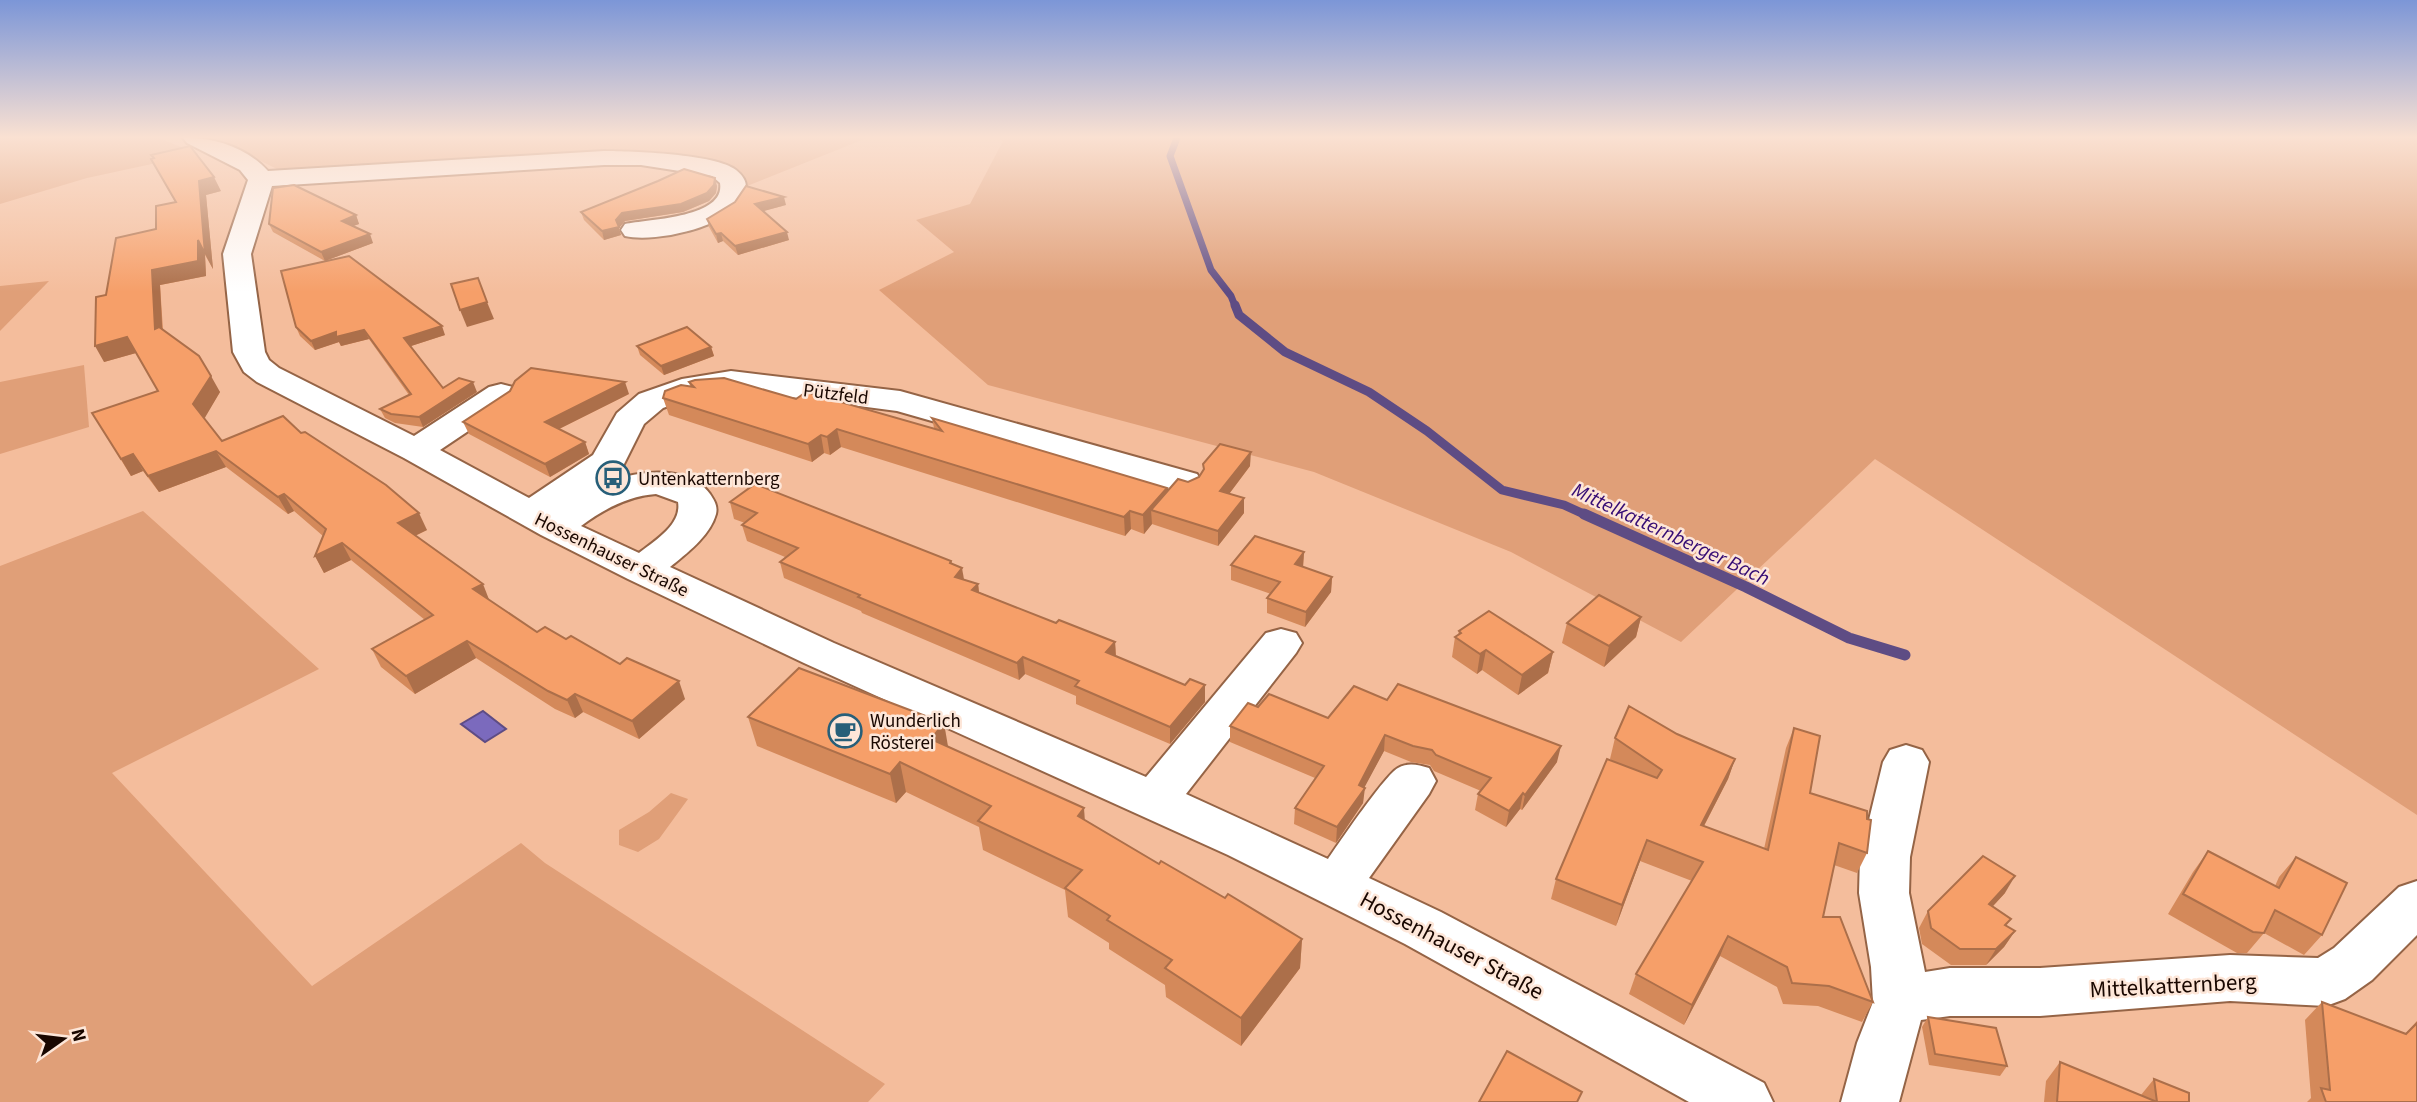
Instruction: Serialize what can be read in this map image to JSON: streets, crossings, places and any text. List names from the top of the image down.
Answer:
{
  "streets": {
    "street": ["Pützfeld", "Hossenhauser Straße", "Mittelkatternberg"]
  },
  "crossings": [
    ["Pützfeld", "Hossenhauser Straße"]
  ],
  "water": ["Mittelkatternberger Bach"],
  "places": {
    "bus stop": ["Untenkatternberg"],
    "cafe": ["Wunderlich Rösterei"]
  },
  "north": "right"
}
